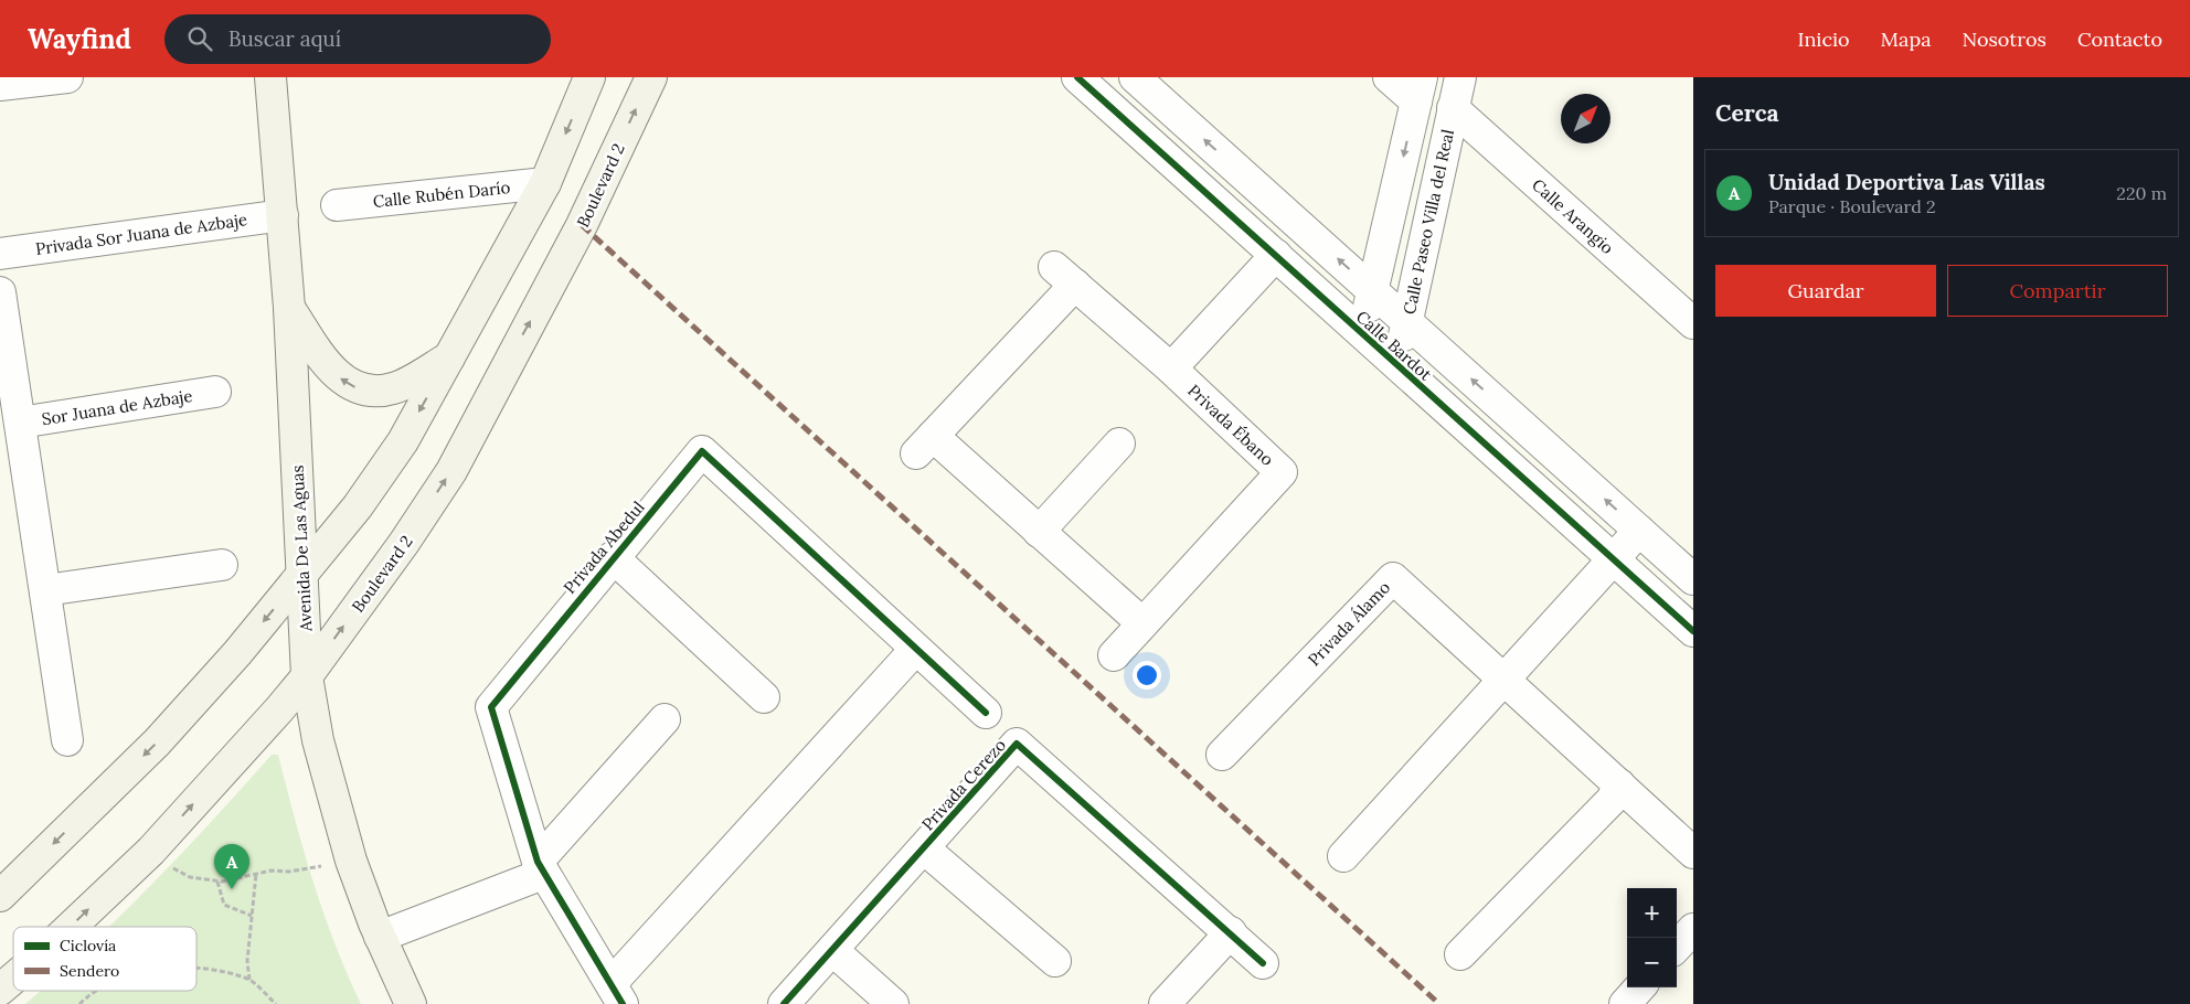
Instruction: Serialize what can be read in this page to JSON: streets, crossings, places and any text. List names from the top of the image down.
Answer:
{
  "streets": {
    "main road": ["Boulevard 2", "Avenida De Las Aguas"],
    "street": [
      "Calle Rubén Darío",
      "Calle Arangio",
      "Calle Paseo Villa del Real",
      "Privada Sor Juana de Azbaje",
      "Calle Bardot",
      "Sor Juana de Azbaje",
      "Privada Ébano",
      "Privada Abedul",
      "Privada Álamo",
      "Privada Cerezo"
    ]
  },
  "crossings": [
    ["Boulevard 2", "Avenida De Las Aguas"],
    ["Calle Arangio", "Calle Paseo Villa del Real"],
    ["Calle Paseo Villa del Real", "Calle Bardot"],
    ["Privada Sor Juana de Azbaje", "Avenida De Las Aguas"]
  ],
  "legend": ["Ciclovía", "Sendero"],
  "north": "top right",
  "page": {
    "header": "Wayfind",
    "search": "Buscar aquí",
    "nav": [
      "Inicio",
      "Mapa",
      "Nosotros",
      "Contacto"
    ],
    "heading": "Cerca",
    "list": [
      {
        "mark": "A",
        "name": "Unidad Deportiva Las Villas",
        "note": "Parque · Boulevard 2",
        "value": "220 m"
      }
    ],
    "buttons": ["Guardar", "Compartir"],
    "pins": "A",
    "map_buttons": ["+", "−"]
  }
}
